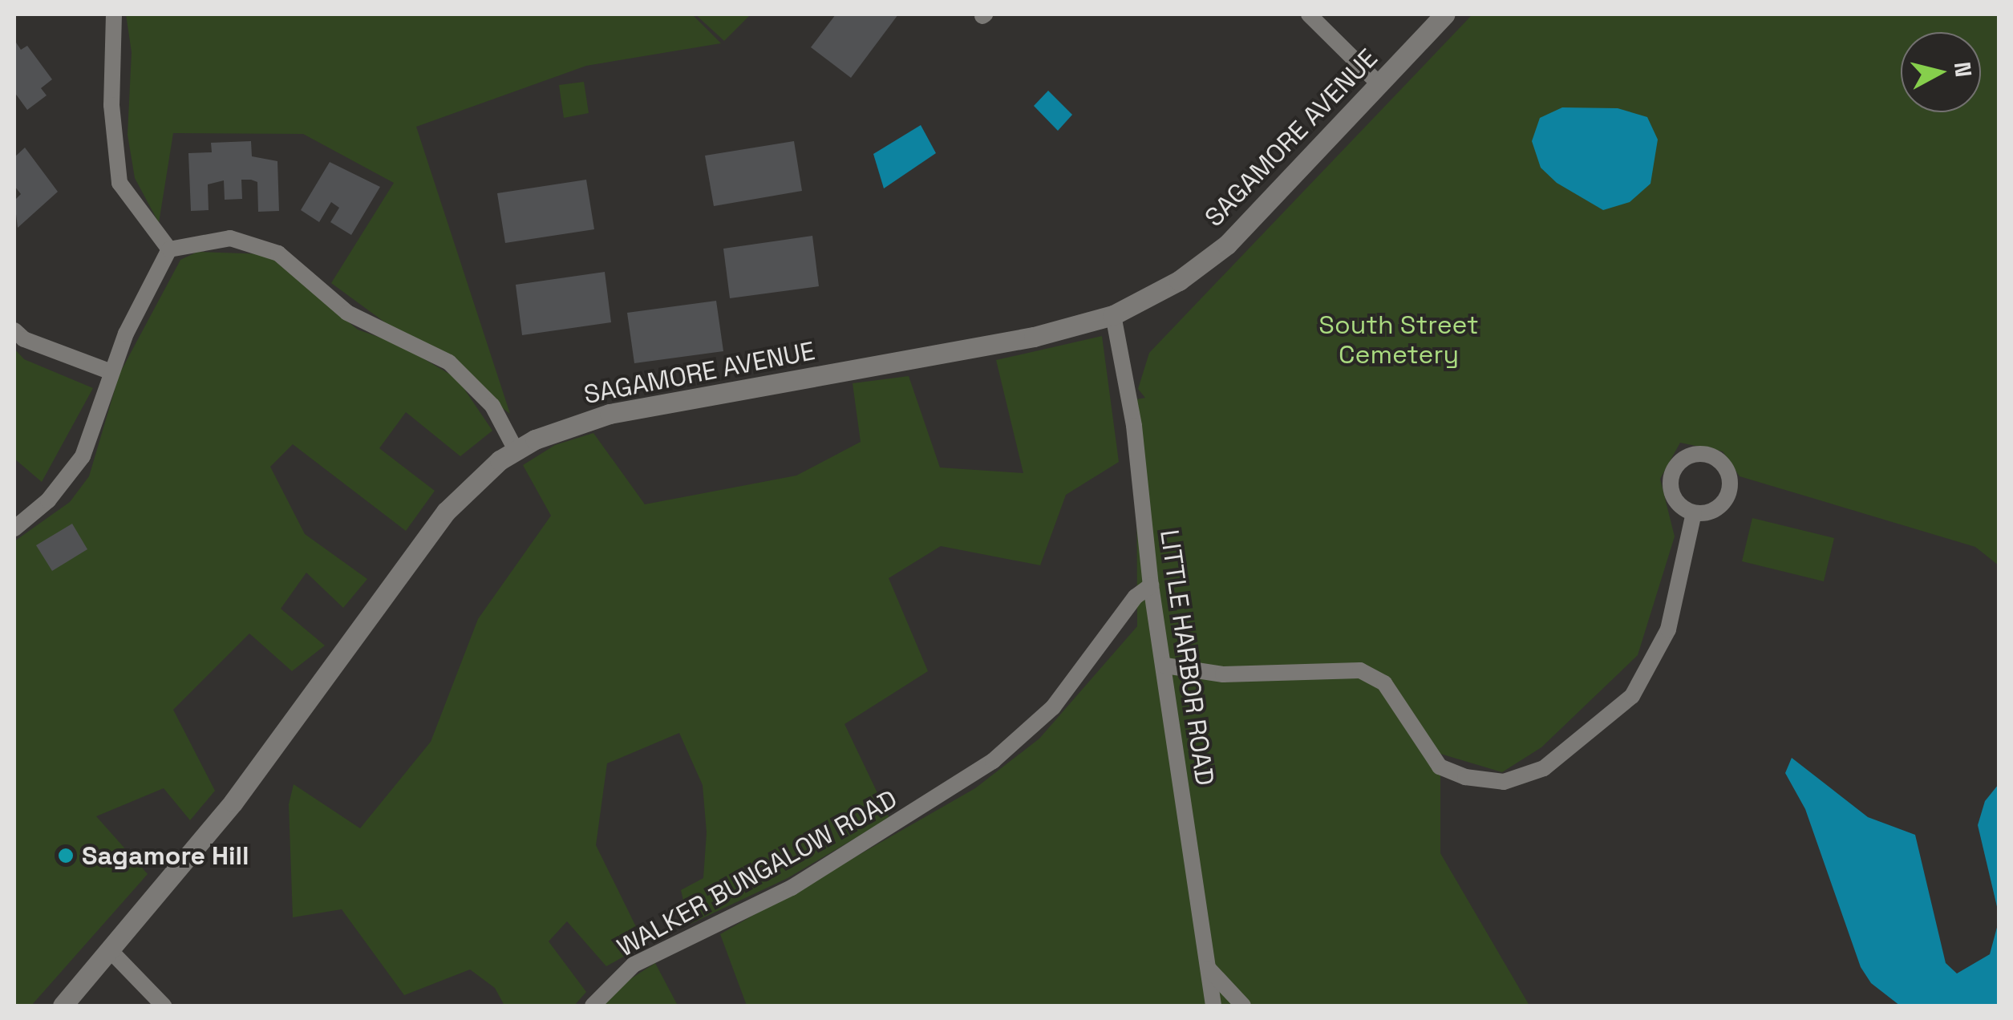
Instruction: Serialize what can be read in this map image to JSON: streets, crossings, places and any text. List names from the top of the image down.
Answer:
{
  "streets": {
    "main road": ["SAGAMORE AVENUE"],
    "street": ["LITTLE HARBOR ROAD", "WALKER BUNGALOW ROAD"]
  },
  "crossings": [
    ["SAGAMORE AVENUE", "LITTLE HARBOR ROAD"],
    ["LITTLE HARBOR ROAD", "WALKER BUNGALOW ROAD"]
  ],
  "parks": ["South Street Cemetery"],
  "places": ["Sagamore Hill"],
  "north": "right"
}
